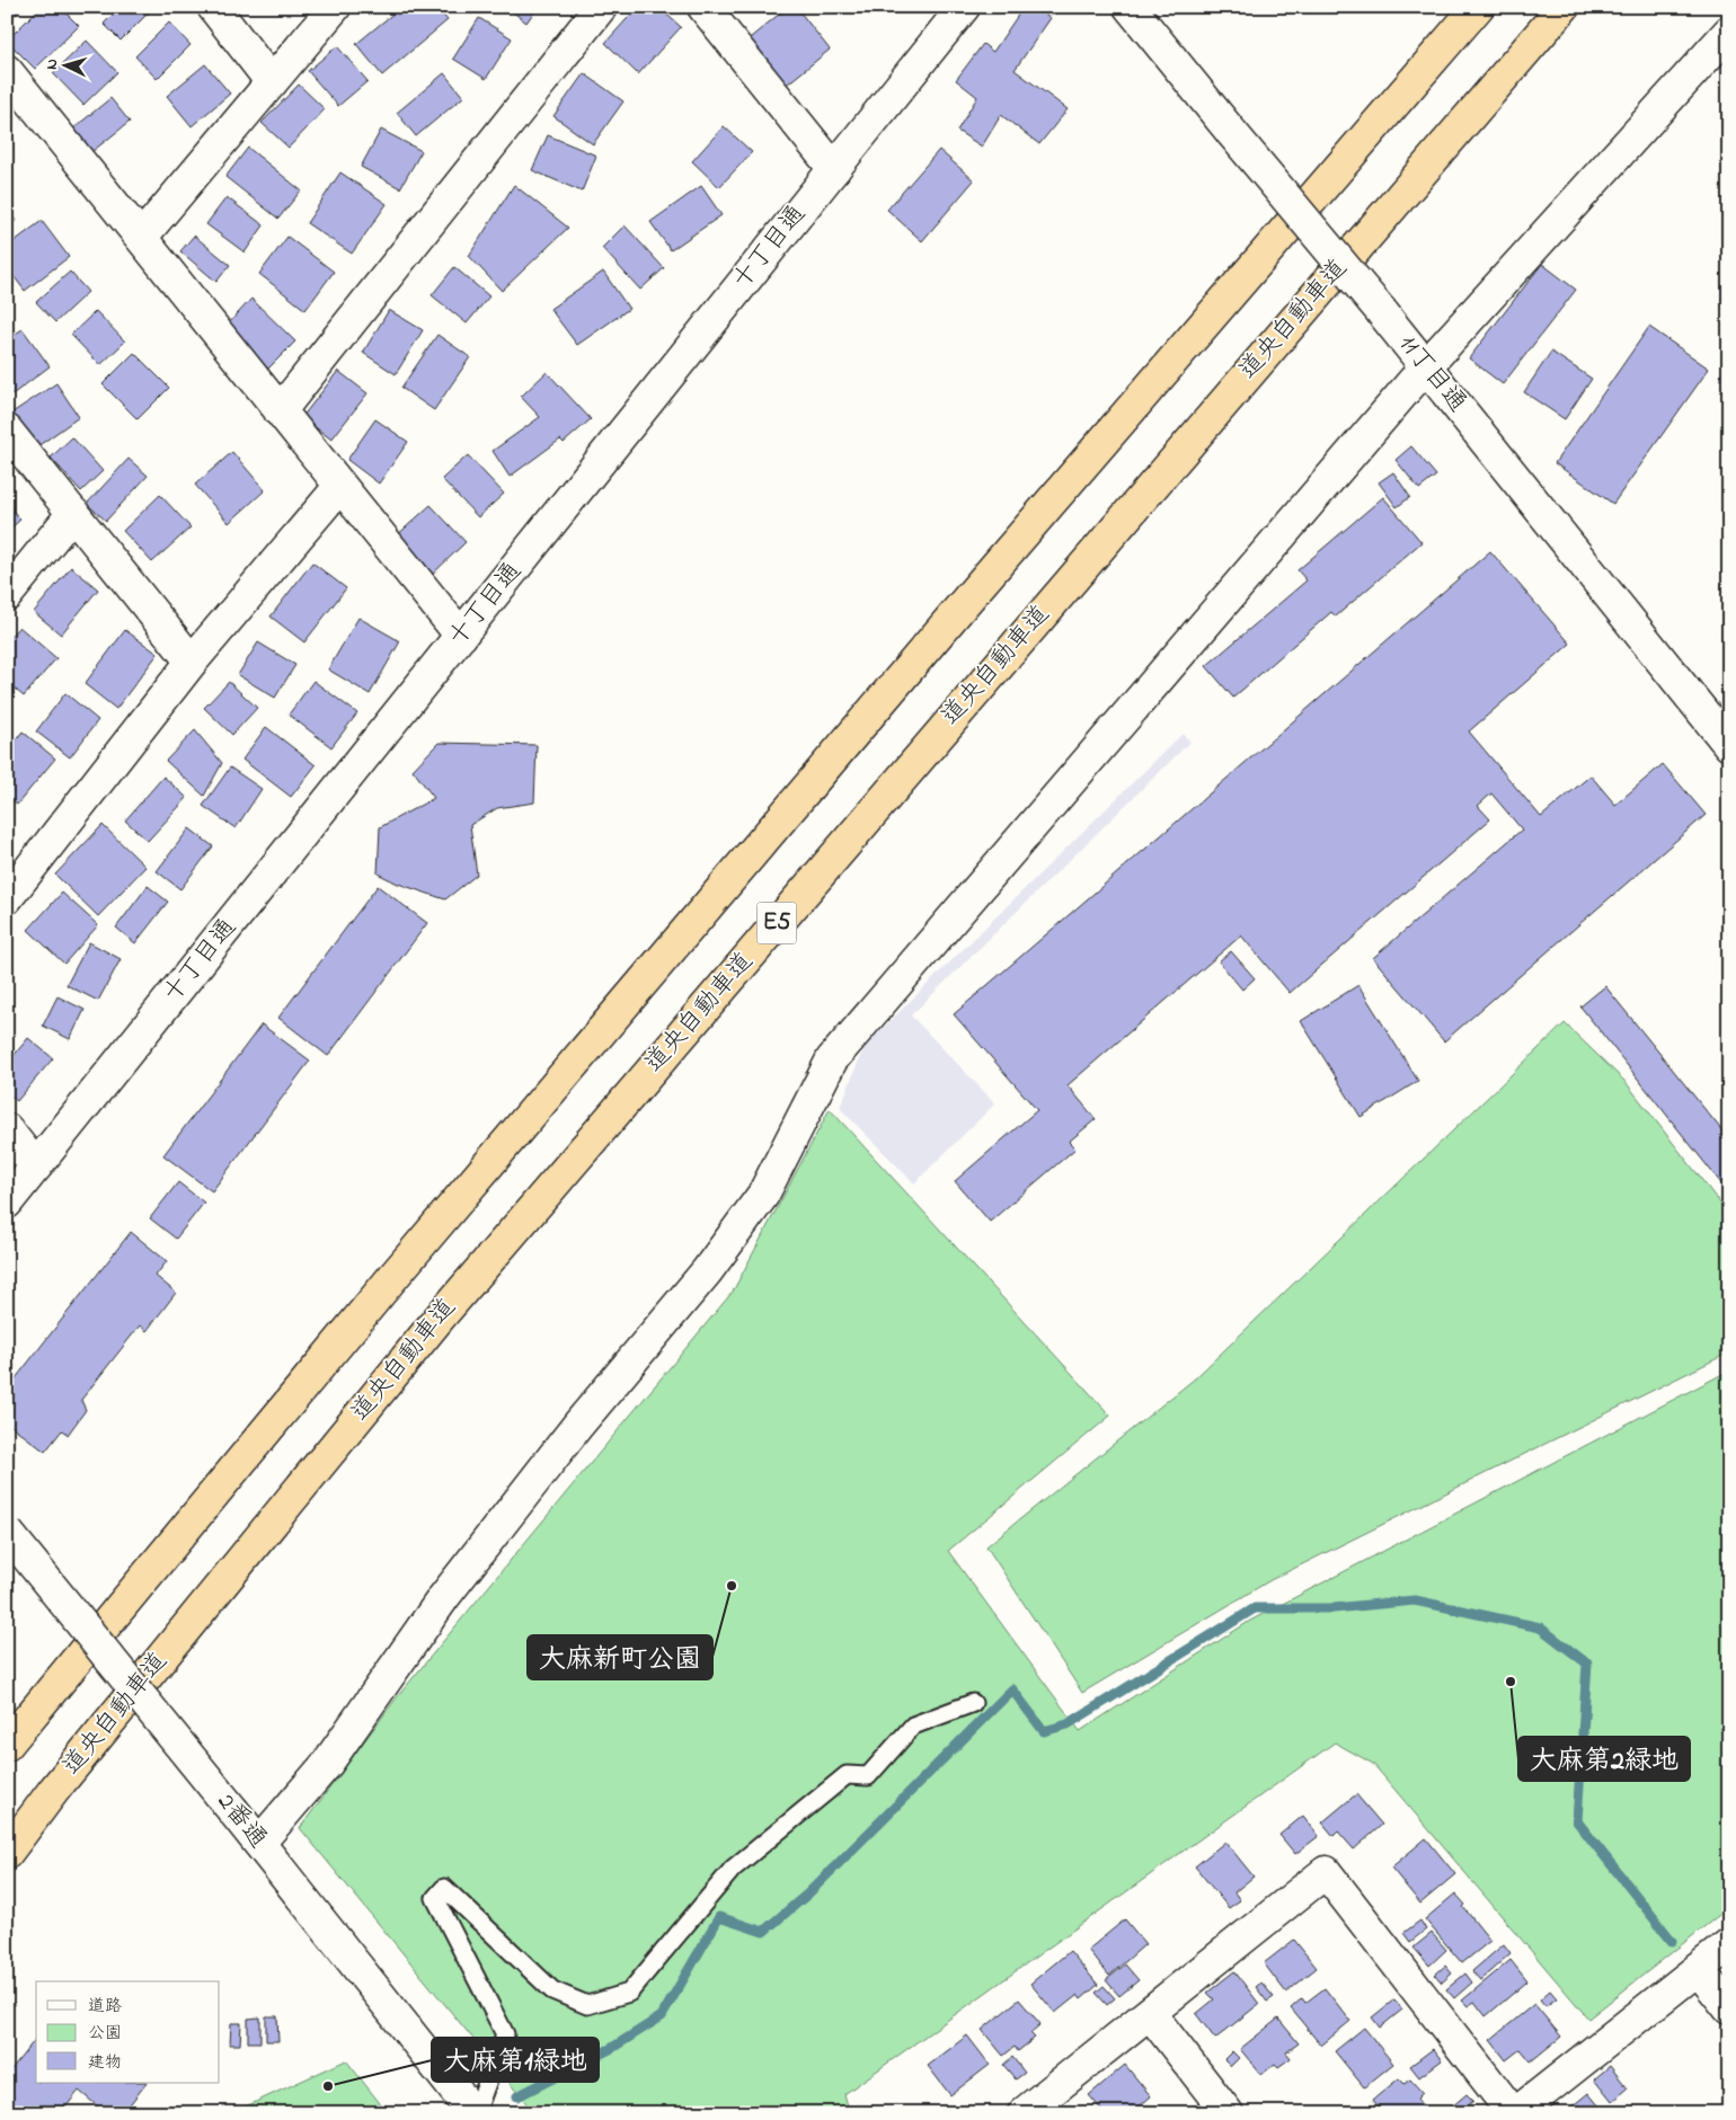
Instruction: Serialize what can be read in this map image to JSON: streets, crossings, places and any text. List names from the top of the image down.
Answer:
{
  "streets": {
    "highway": ["道央自動車道", "E5"],
    "street": ["十丁目通", "11丁目通", "2番通"]
  },
  "places": ["大麻新町公園", "大麻第2緑地", "大麻第1緑地"],
  "legend": ["道路", "公園", "建物"],
  "north": "left"
}
